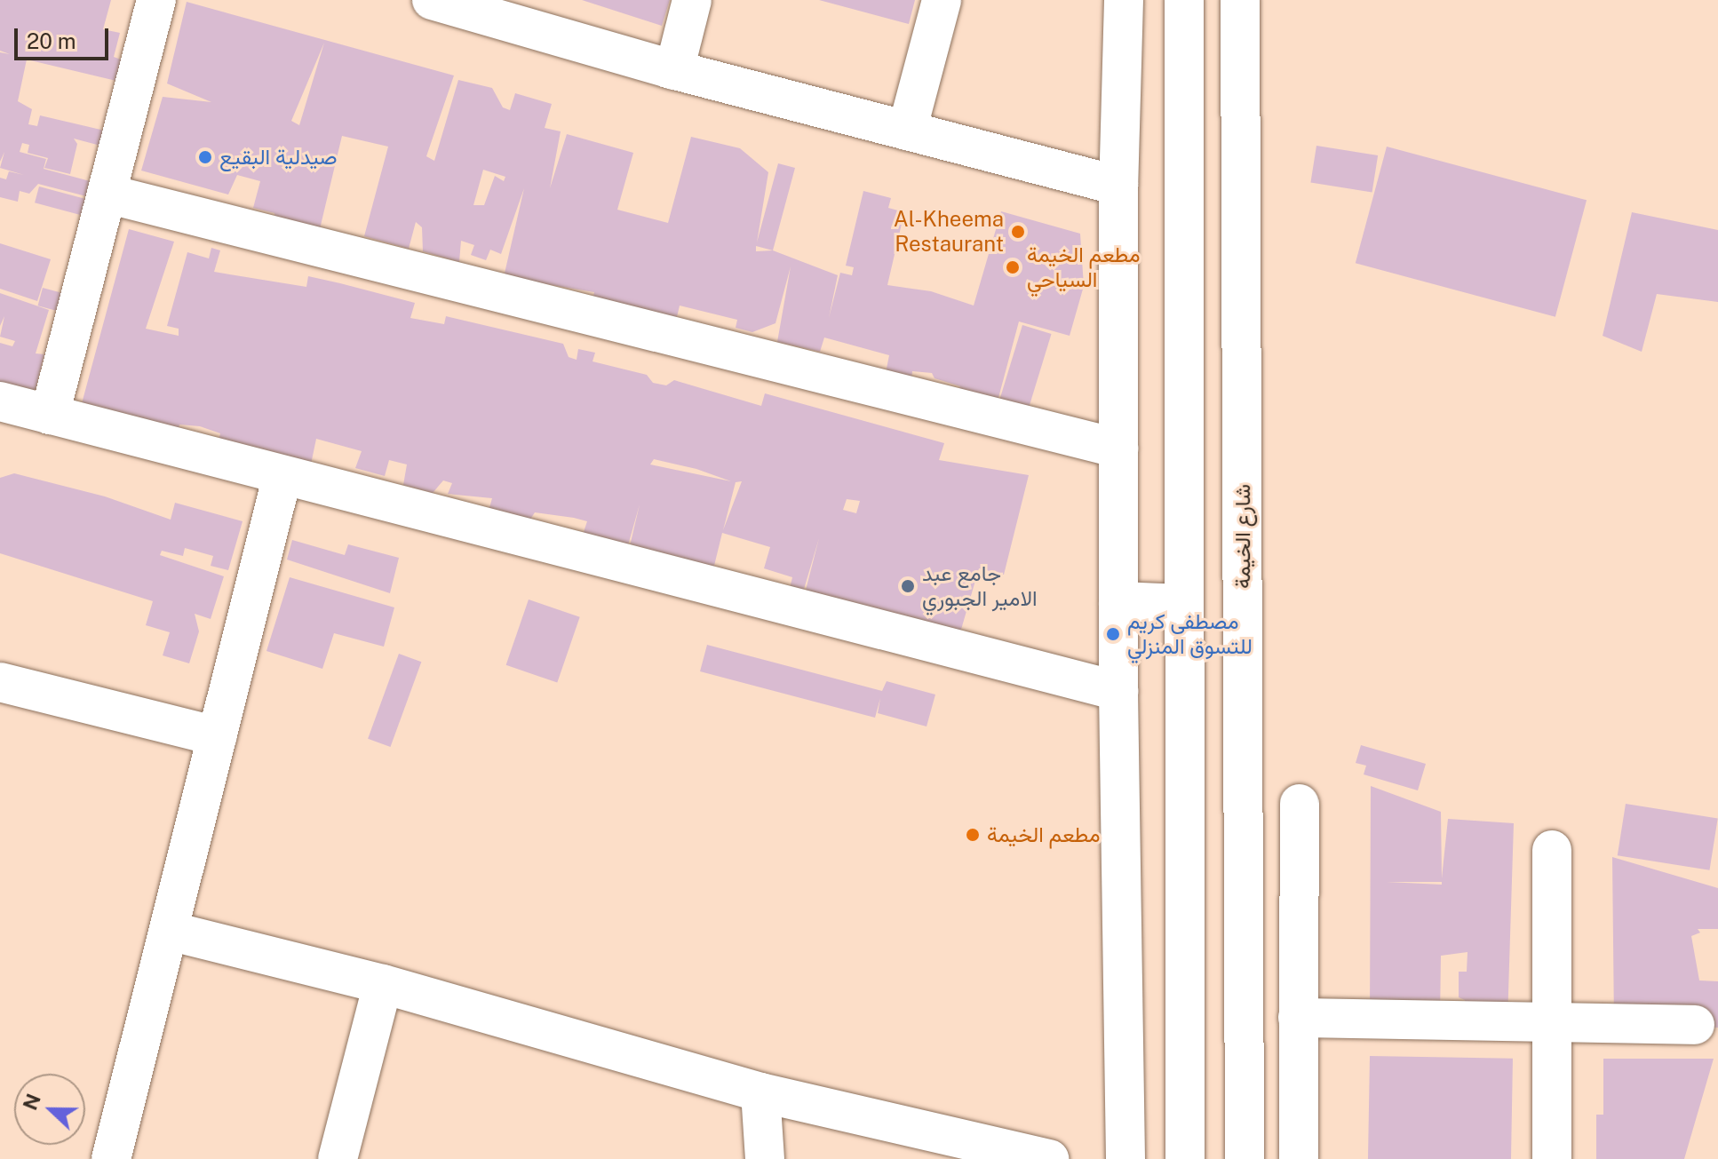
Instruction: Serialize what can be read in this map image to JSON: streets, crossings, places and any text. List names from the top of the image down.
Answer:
{
  "streets": {
    "street": ["شارع الخيمة"]
  },
  "places": [
    "صيدلية البقيع",
    "Al-Kheema Restaurant",
    "مطعم الخيمة السياحي",
    "جامع عبد الامير الجبوري",
    "مصطفى كريم للتسوق المنزلي",
    "مطعم الخيمة"
  ],
  "scale_bar": "20 m",
  "north": "left"
}
